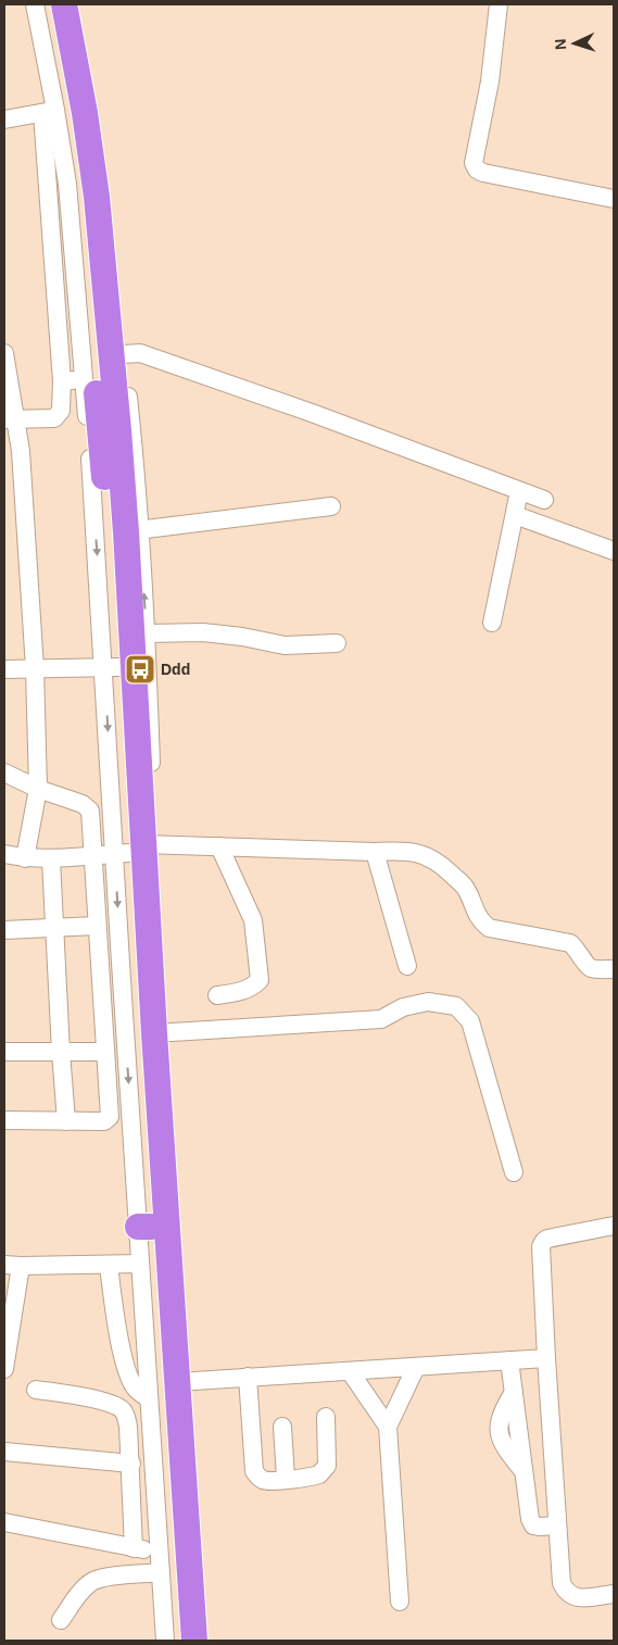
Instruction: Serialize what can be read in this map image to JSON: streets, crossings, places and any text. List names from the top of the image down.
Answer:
{
  "places": {
    "bus stop": ["Ddd"]
  },
  "north": "left"
}
